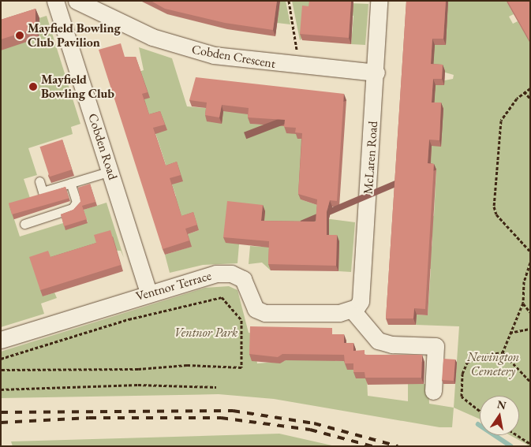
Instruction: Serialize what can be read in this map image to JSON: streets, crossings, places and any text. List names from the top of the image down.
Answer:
{
  "streets": {
    "street": [
      "Cobden Crescent",
      "Cobden Road",
      "McLaren Road",
      "Ventnor Terrace"
    ]
  },
  "crossings": [
    ["Cobden Crescent", "McLaren Road"],
    ["Cobden Road", "Ventnor Terrace"],
    ["McLaren Road", "Ventnor Terrace"]
  ],
  "parks": ["Ventnor Park", "Newington Cemetery"],
  "places": ["Mayfield Bowling Club Pavilion", "Mayfield Bowling Club"],
  "north": "top"
}
